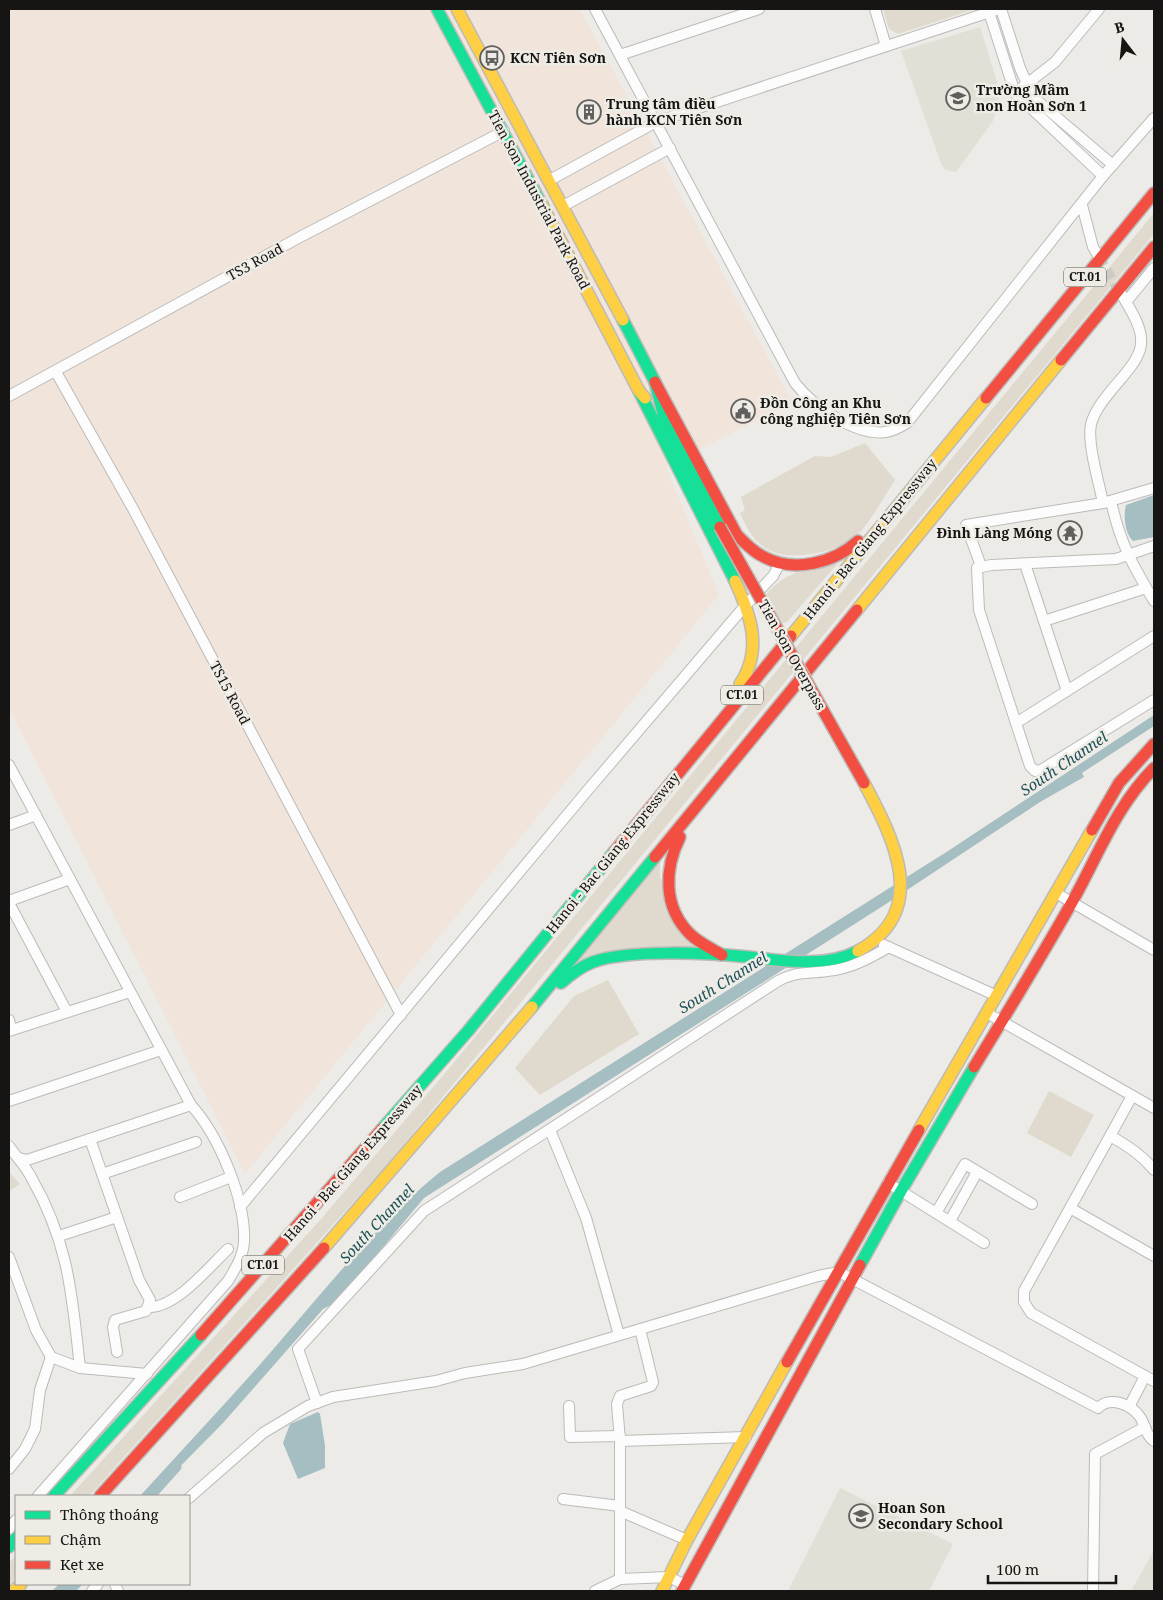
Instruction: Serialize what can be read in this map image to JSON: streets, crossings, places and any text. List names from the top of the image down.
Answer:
{
  "streets": {
    "main road": [
      "Tien Son Industrial Park Road",
      "CT.01",
      "Hanoi - Bac Giang Expressway",
      "Tien Son Overpass"
    ],
    "street": ["TS3 Road", "TS15 Road"]
  },
  "crossings": [
    ["Tien Son Industrial Park Road", "TS3 Road"],
    ["TS3 Road", "TS15 Road"],
    ["CT.01", "Tien Son Overpass"]
  ],
  "water": ["South Channel"],
  "places": {
    "bus stop": ["KCN Tiên Sơn"],
    "school or university": ["Trường Mầm non Hoàn Sơn 1", "Hoan Son Secondary School"],
    "building": ["Trung tâm điều hành KCN Tiên Sơn"],
    "public building": ["Đồn Công an Khu công nghiệp Tiên Sơn"],
    "temple": ["Đình Làng Móng"]
  },
  "legend": ["Thông thoáng", "Chậm", "Kẹt xe"],
  "scale_bar": "100 m",
  "north": "top"
}
